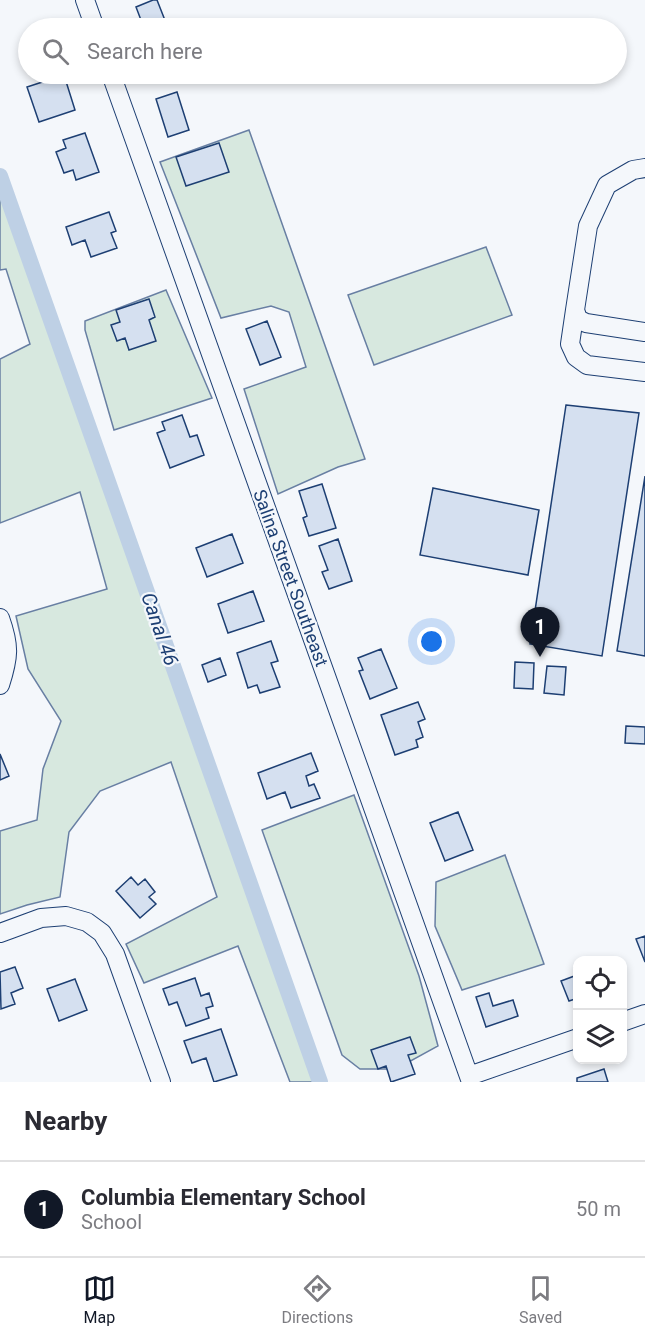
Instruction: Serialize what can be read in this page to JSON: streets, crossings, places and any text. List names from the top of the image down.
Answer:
{
  "streets": {
    "street": ["Salina Street Southeast"]
  },
  "water": ["Canal 46"],
  "page": {
    "search": "Search here",
    "pins": "1",
    "heading": "Nearby",
    "list": [
      {
        "mark": "1",
        "name": "Columbia Elementary School",
        "note": "School",
        "value": "50 m"
      }
    ],
    "nav": ["Map", "Directions", "Saved"]
  }
}
